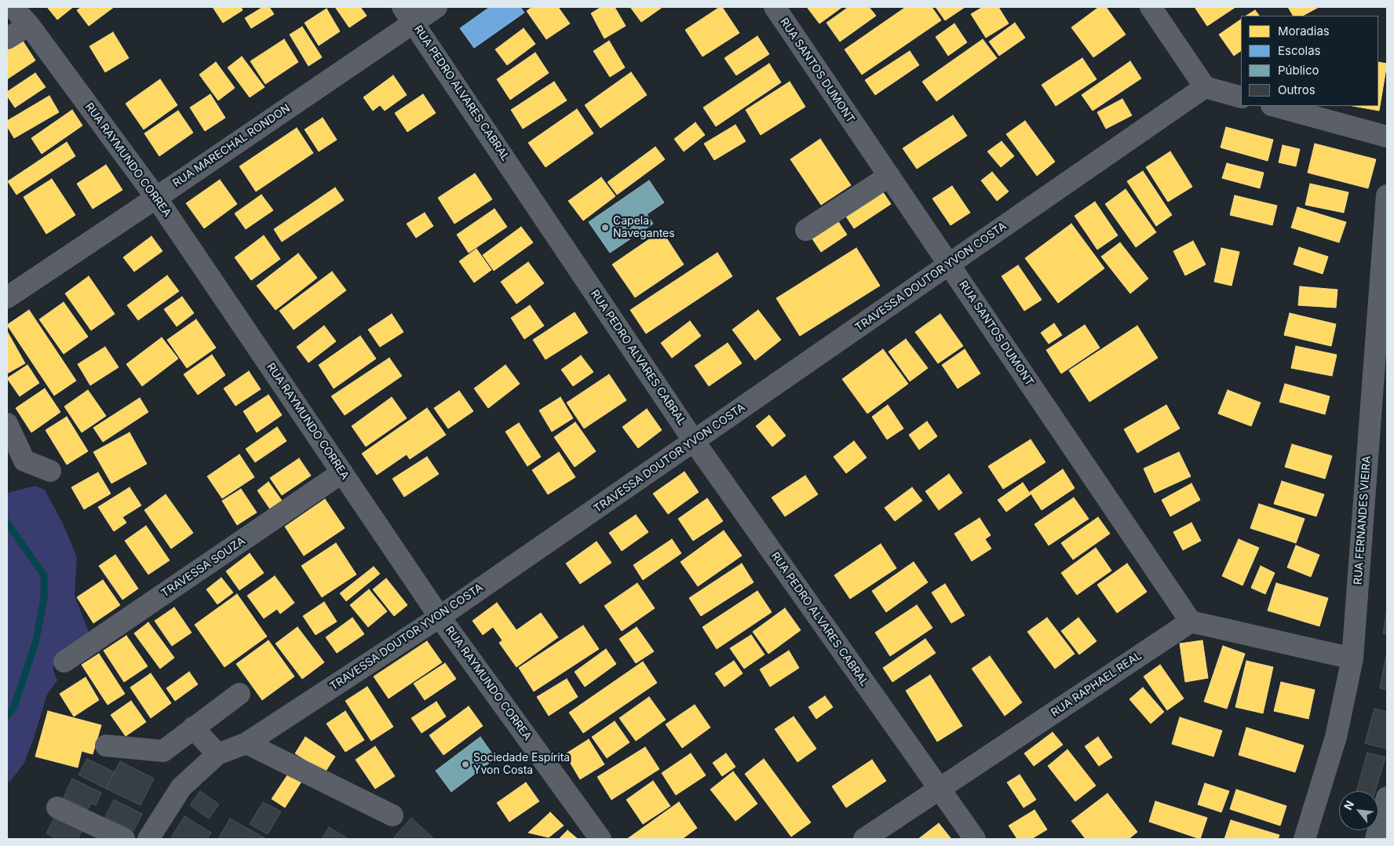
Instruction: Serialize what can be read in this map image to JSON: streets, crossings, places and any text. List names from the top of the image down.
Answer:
{
  "streets": {
    "street": [
      "RUA SANTOS DUMONT",
      "RUA PEDRO ALVARES CABRAL",
      "RUA MARECHAL RONDON",
      "RUA RAYMUNDO CORREA",
      "TRAVESSA DOUTOR YVON COSTA",
      "RUA FERNANDES VIEIRA",
      "TRAVESSA SOUZA",
      "RUA RAPHAEL REAL"
    ]
  },
  "crossings": [
    ["RUA SANTOS DUMONT", "TRAVESSA DOUTOR YVON COSTA"],
    ["RUA SANTOS DUMONT", "RUA RAPHAEL REAL"],
    ["RUA PEDRO ALVARES CABRAL", "RUA MARECHAL RONDON"],
    ["RUA PEDRO ALVARES CABRAL", "TRAVESSA DOUTOR YVON COSTA"],
    ["RUA PEDRO ALVARES CABRAL", "RUA RAPHAEL REAL"],
    ["RUA MARECHAL RONDON", "RUA RAYMUNDO CORREA"],
    ["RUA RAYMUNDO CORREA", "TRAVESSA DOUTOR YVON COSTA"],
    ["RUA RAYMUNDO CORREA", "TRAVESSA SOUZA"]
  ],
  "places": ["Capela Navegantes", "Sociedade Espírita Yvon Costa"],
  "legend": [
    "Moradias",
    "Escolas",
    "Público",
    "Outros"
  ],
  "north": "top left"
}
